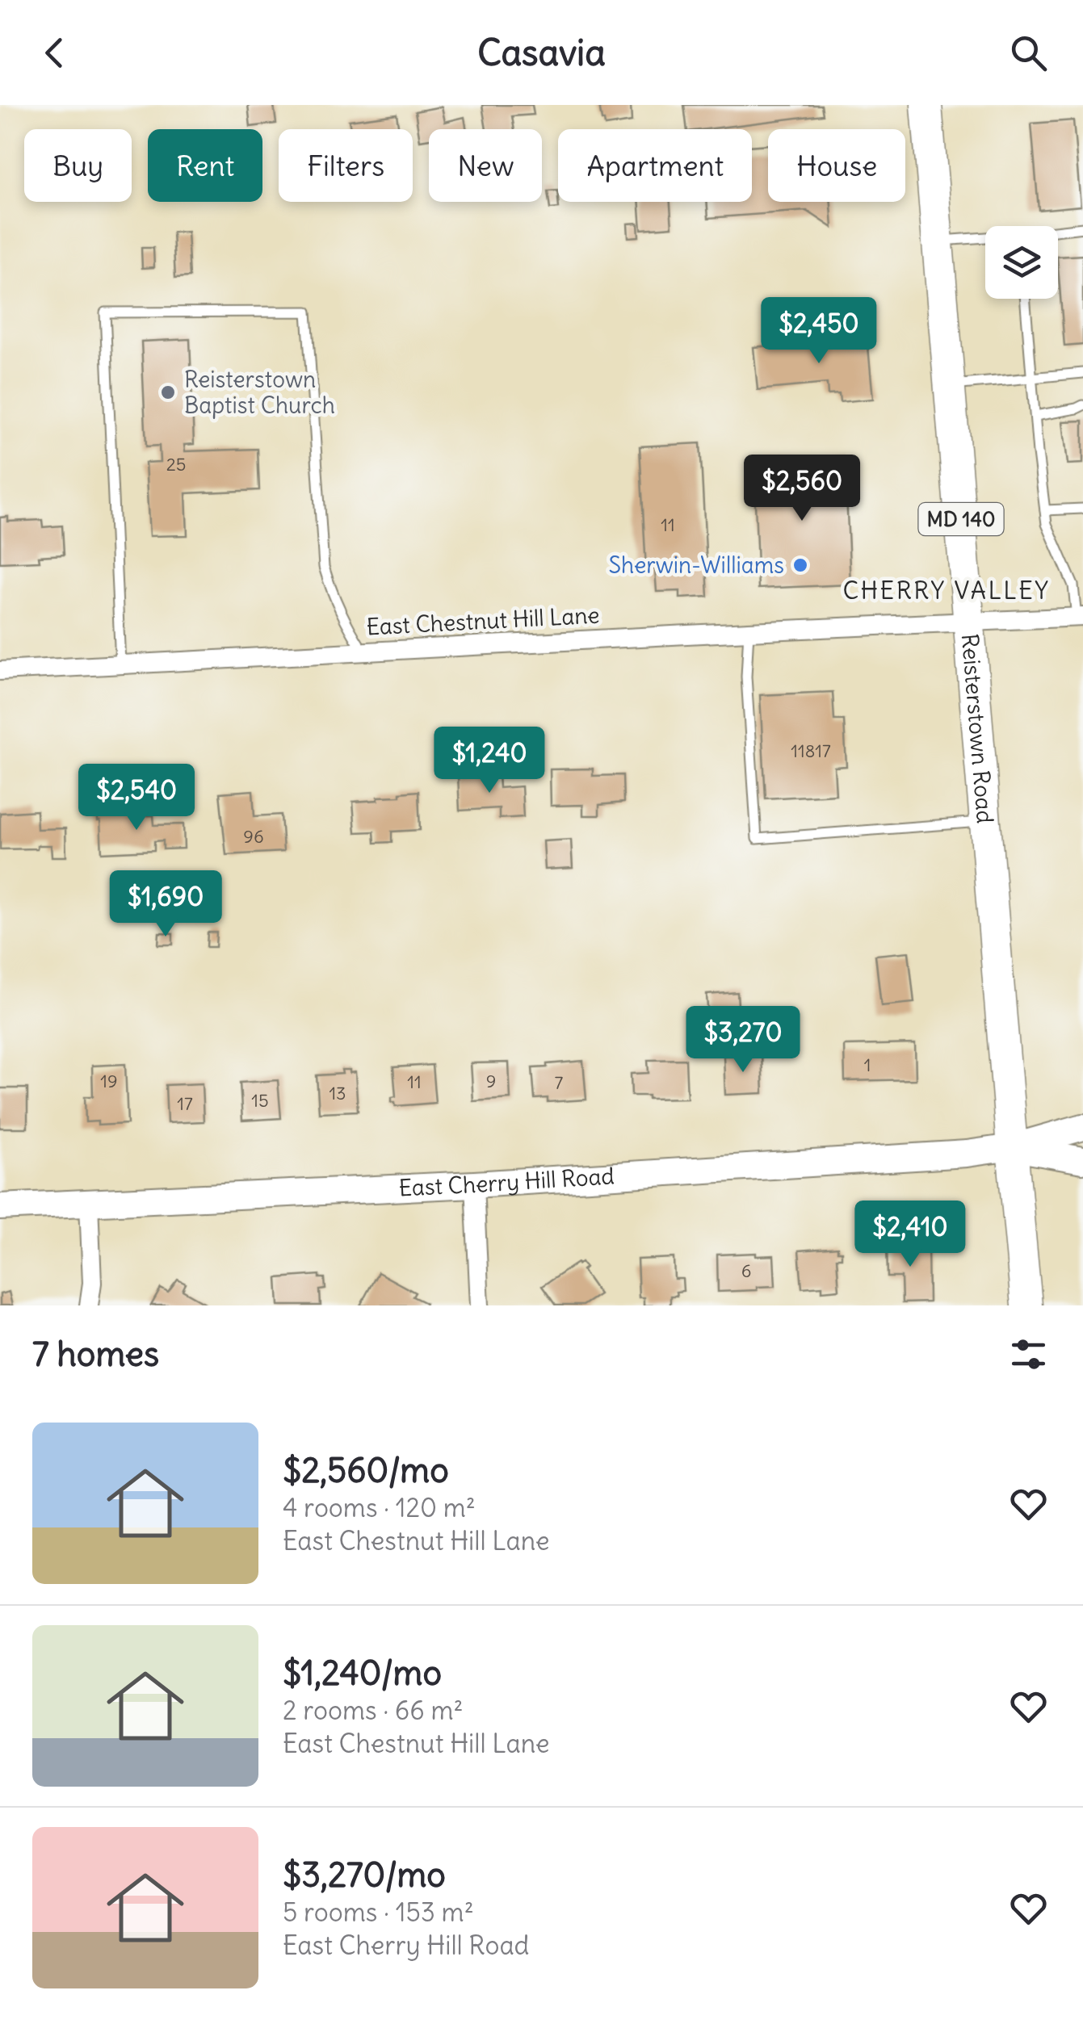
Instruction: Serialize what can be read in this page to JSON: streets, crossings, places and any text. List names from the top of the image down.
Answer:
{
  "streets": {
    "main road": ["MD 140", "Reisterstown Road", "East Cherry Hill Road"],
    "street": ["East Chestnut Hill Lane"]
  },
  "crossings": [
    ["East Chestnut Hill Lane", "Reisterstown Road"],
    ["Reisterstown Road", "East Cherry Hill Road"]
  ],
  "districts": ["CHERRY VALLEY"],
  "places": ["Reisterstown Baptist Church", "Sherwin-Williams"],
  "house_numbers": [
    "25",
    "11",
    "11817",
    "96",
    "1",
    "19",
    "9",
    "11",
    "7",
    "13",
    "15",
    "17",
    "6"
  ],
  "page": {
    "header": "Casavia",
    "chip": [
      "Buy",
      "Rent",
      "Filters",
      "New",
      "Apartment",
      "House"
    ],
    "price": [
      "$2,450",
      "$2,560",
      "$1,240",
      "$2,540",
      "$1,690",
      "$3,270",
      "$2,410"
    ],
    "heading": "7 homes",
    "list": [
      {
        "name": "$2,560/mo",
        "note": "4 rooms · 120 m² · East Chestnut Hill Lane"
      },
      {
        "name": "$1,240/mo",
        "note": "2 rooms · 66 m² · East Chestnut Hill Lane"
      },
      {
        "name": "$3,270/mo",
        "note": "5 rooms · 153 m² · East Cherry Hill Road"
      }
    ]
  }
}
